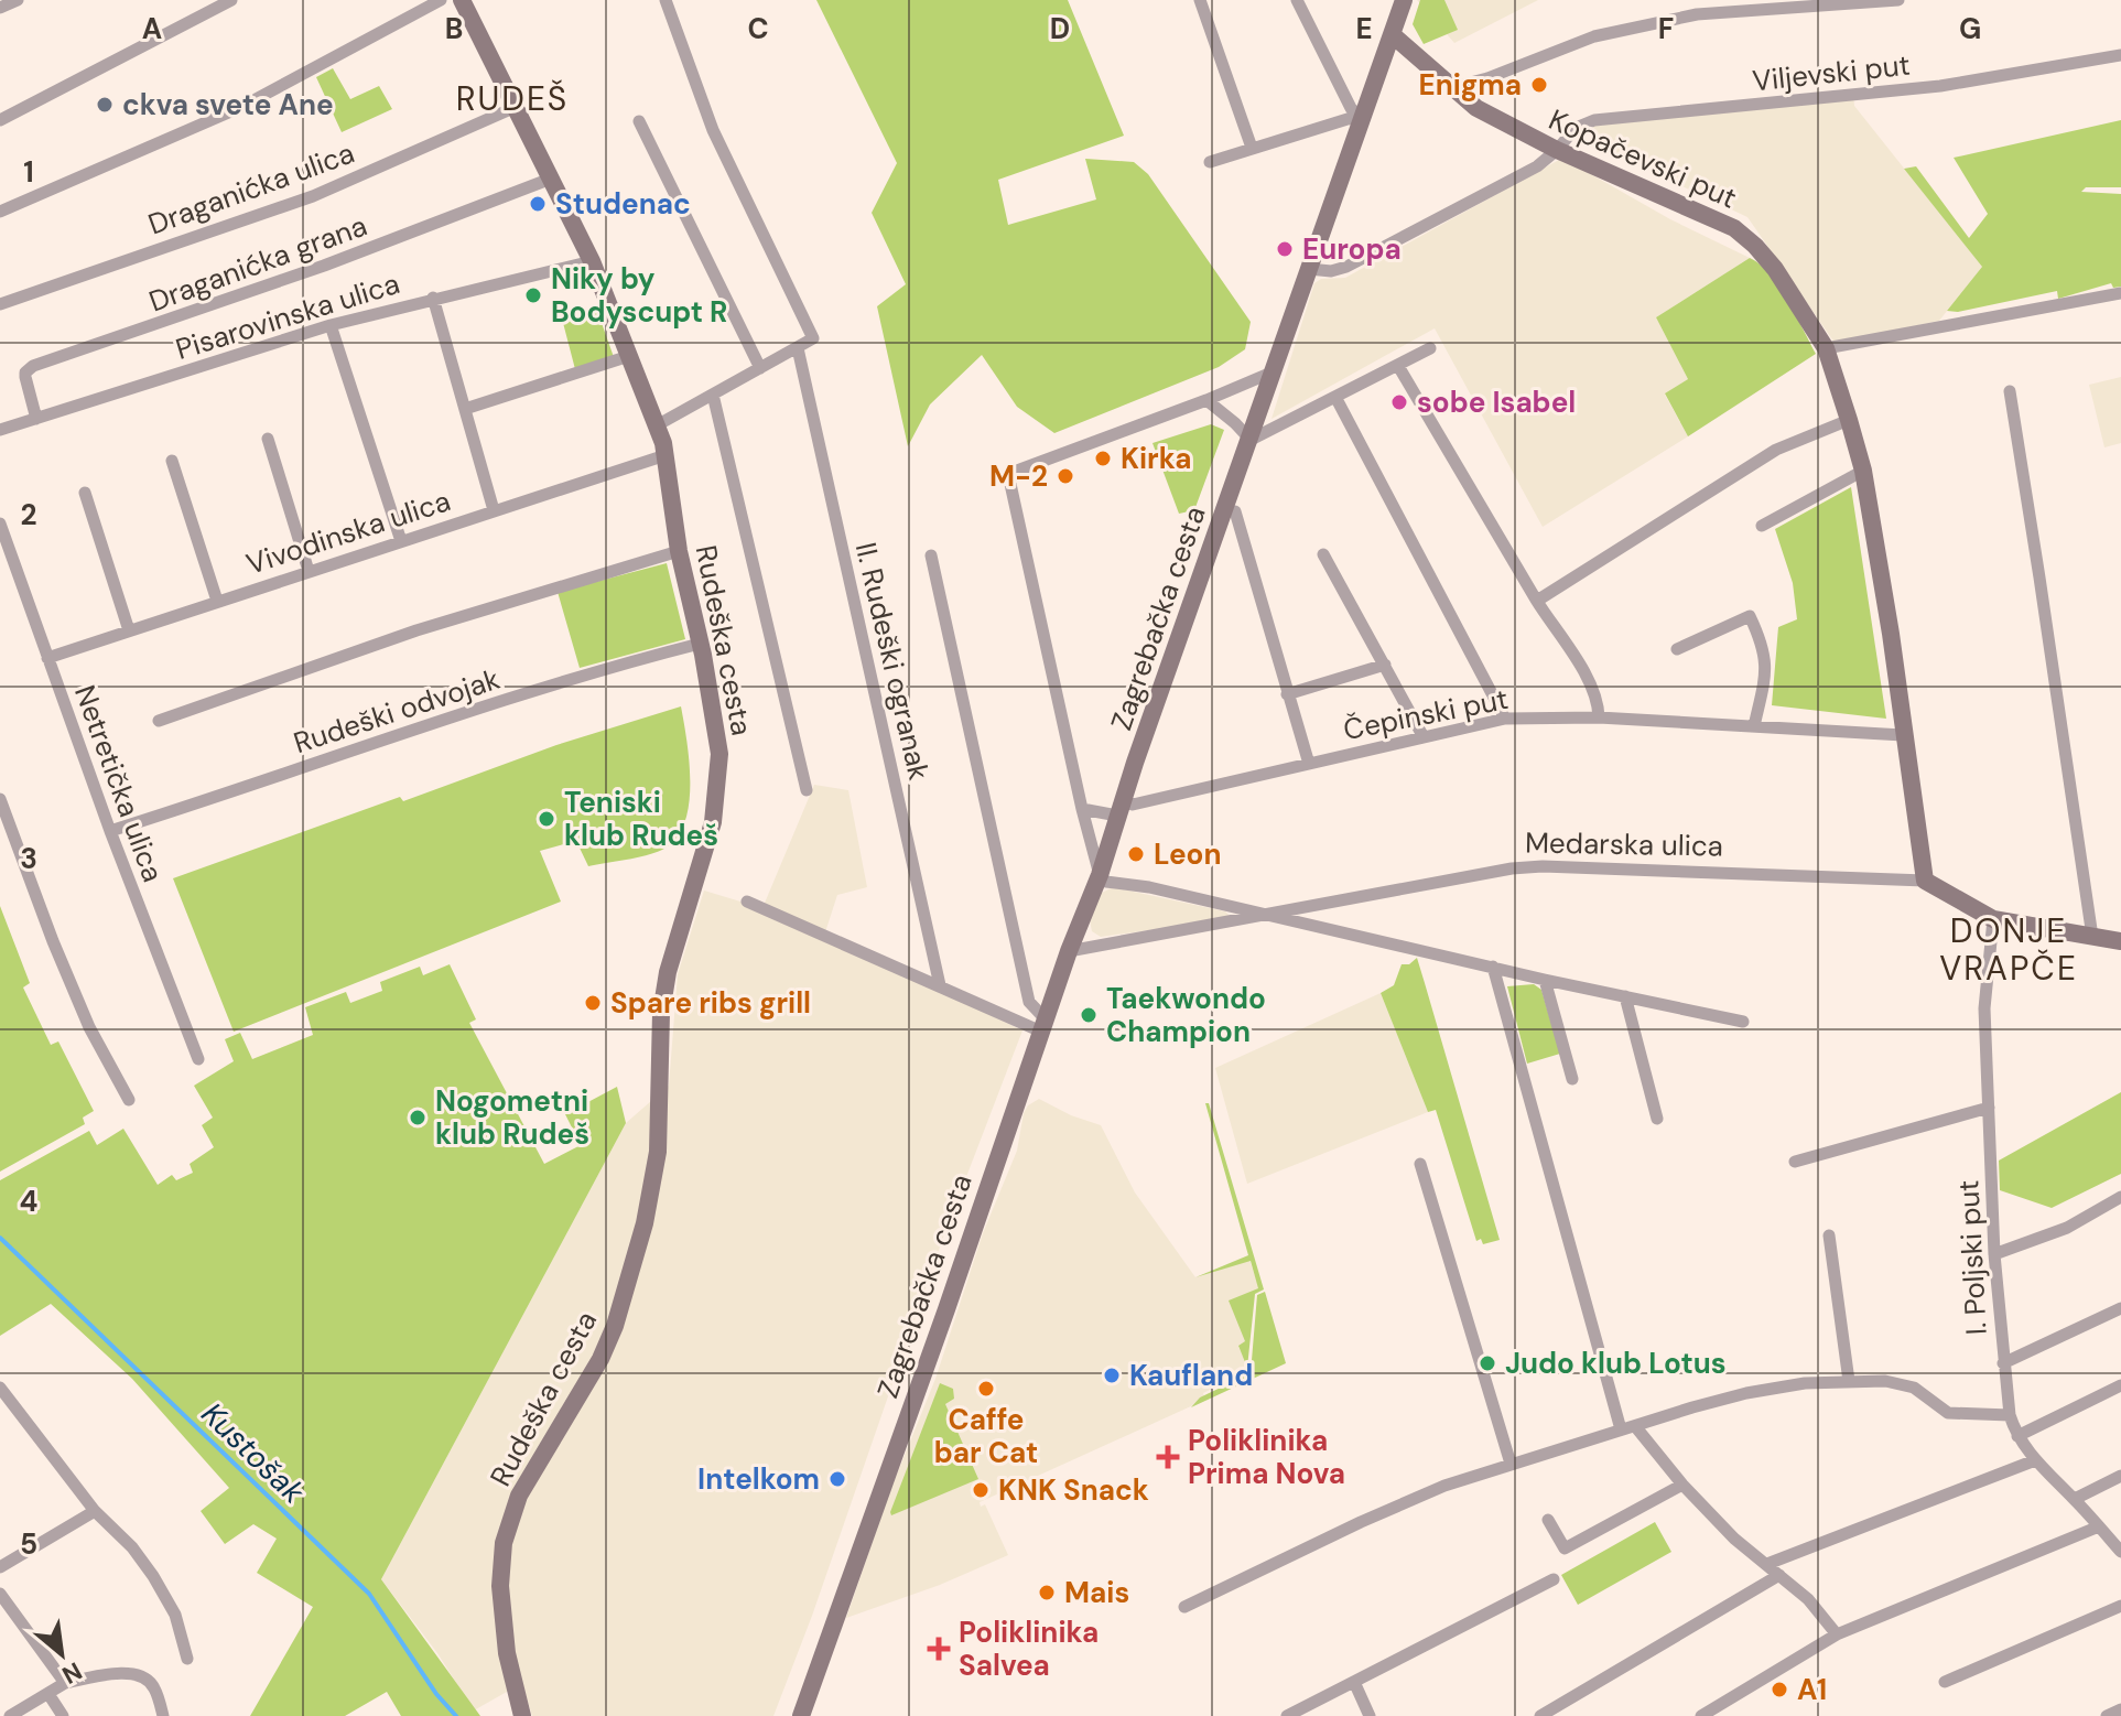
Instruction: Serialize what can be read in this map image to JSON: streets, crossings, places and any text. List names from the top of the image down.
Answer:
{
  "streets": {
    "street": [
      "Viljevski put",
      "Kopačevski put",
      "Draganićka ulica",
      "Draganićka grana",
      "Pisarovinska ulica",
      "Vivodinska ulica",
      "Zagrebačka cesta",
      "Rudeška cesta",
      "II. Rudeški ogranak",
      "Rudeški odvojak",
      "Čepinski put",
      "Netretička ulica",
      "Medarska ulica",
      "I. Poljski put"
    ]
  },
  "crossings": [
    ["Viljevski put", "Kopačevski put"],
    ["Kopačevski put", "Zagrebačka cesta"],
    ["Kopačevski put", "Čepinski put"],
    ["Kopačevski put", "Medarska ulica"],
    ["Draganićka ulica", "Rudeška cesta"],
    ["Draganićka grana", "Pisarovinska ulica"],
    ["Draganićka grana", "Rudeška cesta"],
    ["Pisarovinska ulica", "Rudeška cesta"],
    ["Vivodinska ulica", "Rudeška cesta"],
    ["Vivodinska ulica", "Netretička ulica"],
    ["Zagrebačka cesta", "Čepinski put"],
    ["Zagrebačka cesta", "Medarska ulica"],
    ["Rudeška cesta", "Rudeški odvojak"],
    ["Rudeški odvojak", "Netretička ulica"],
    ["Medarska ulica", "I. Poljski put"]
  ],
  "districts": ["RUDEŠ", "DONJE VRAPČE"],
  "water": ["Kustošak"],
  "places": {
    "other": [
      "Enigma",
      "ckva svete Ane",
      "Studenac",
      "Europa",
      "Niky by Bodyscupt R",
      "sobe Isabel",
      "Kirka",
      "M-2",
      "Teniski klub Rudeš",
      "Leon",
      "Spare ribs grill",
      "Taekwondo Champion",
      "Nogometni klub Rudeš",
      "Judo klub Lotus",
      "Kaufland",
      "Caffe bar Cat",
      "Intelkom",
      "KNK Snack",
      "Mais",
      "A1"
    ],
    "health": ["Poliklinika Prima Nova", "Poliklinika Salvea"]
  },
  "north": "bottom right",
  "grid": {
    "columns": [
      "A",
      "B",
      "C",
      "D",
      "E",
      "F",
      "G"
    ],
    "rows": [
      "1",
      "2",
      "3",
      "4",
      "5"
    ]
  }
}
